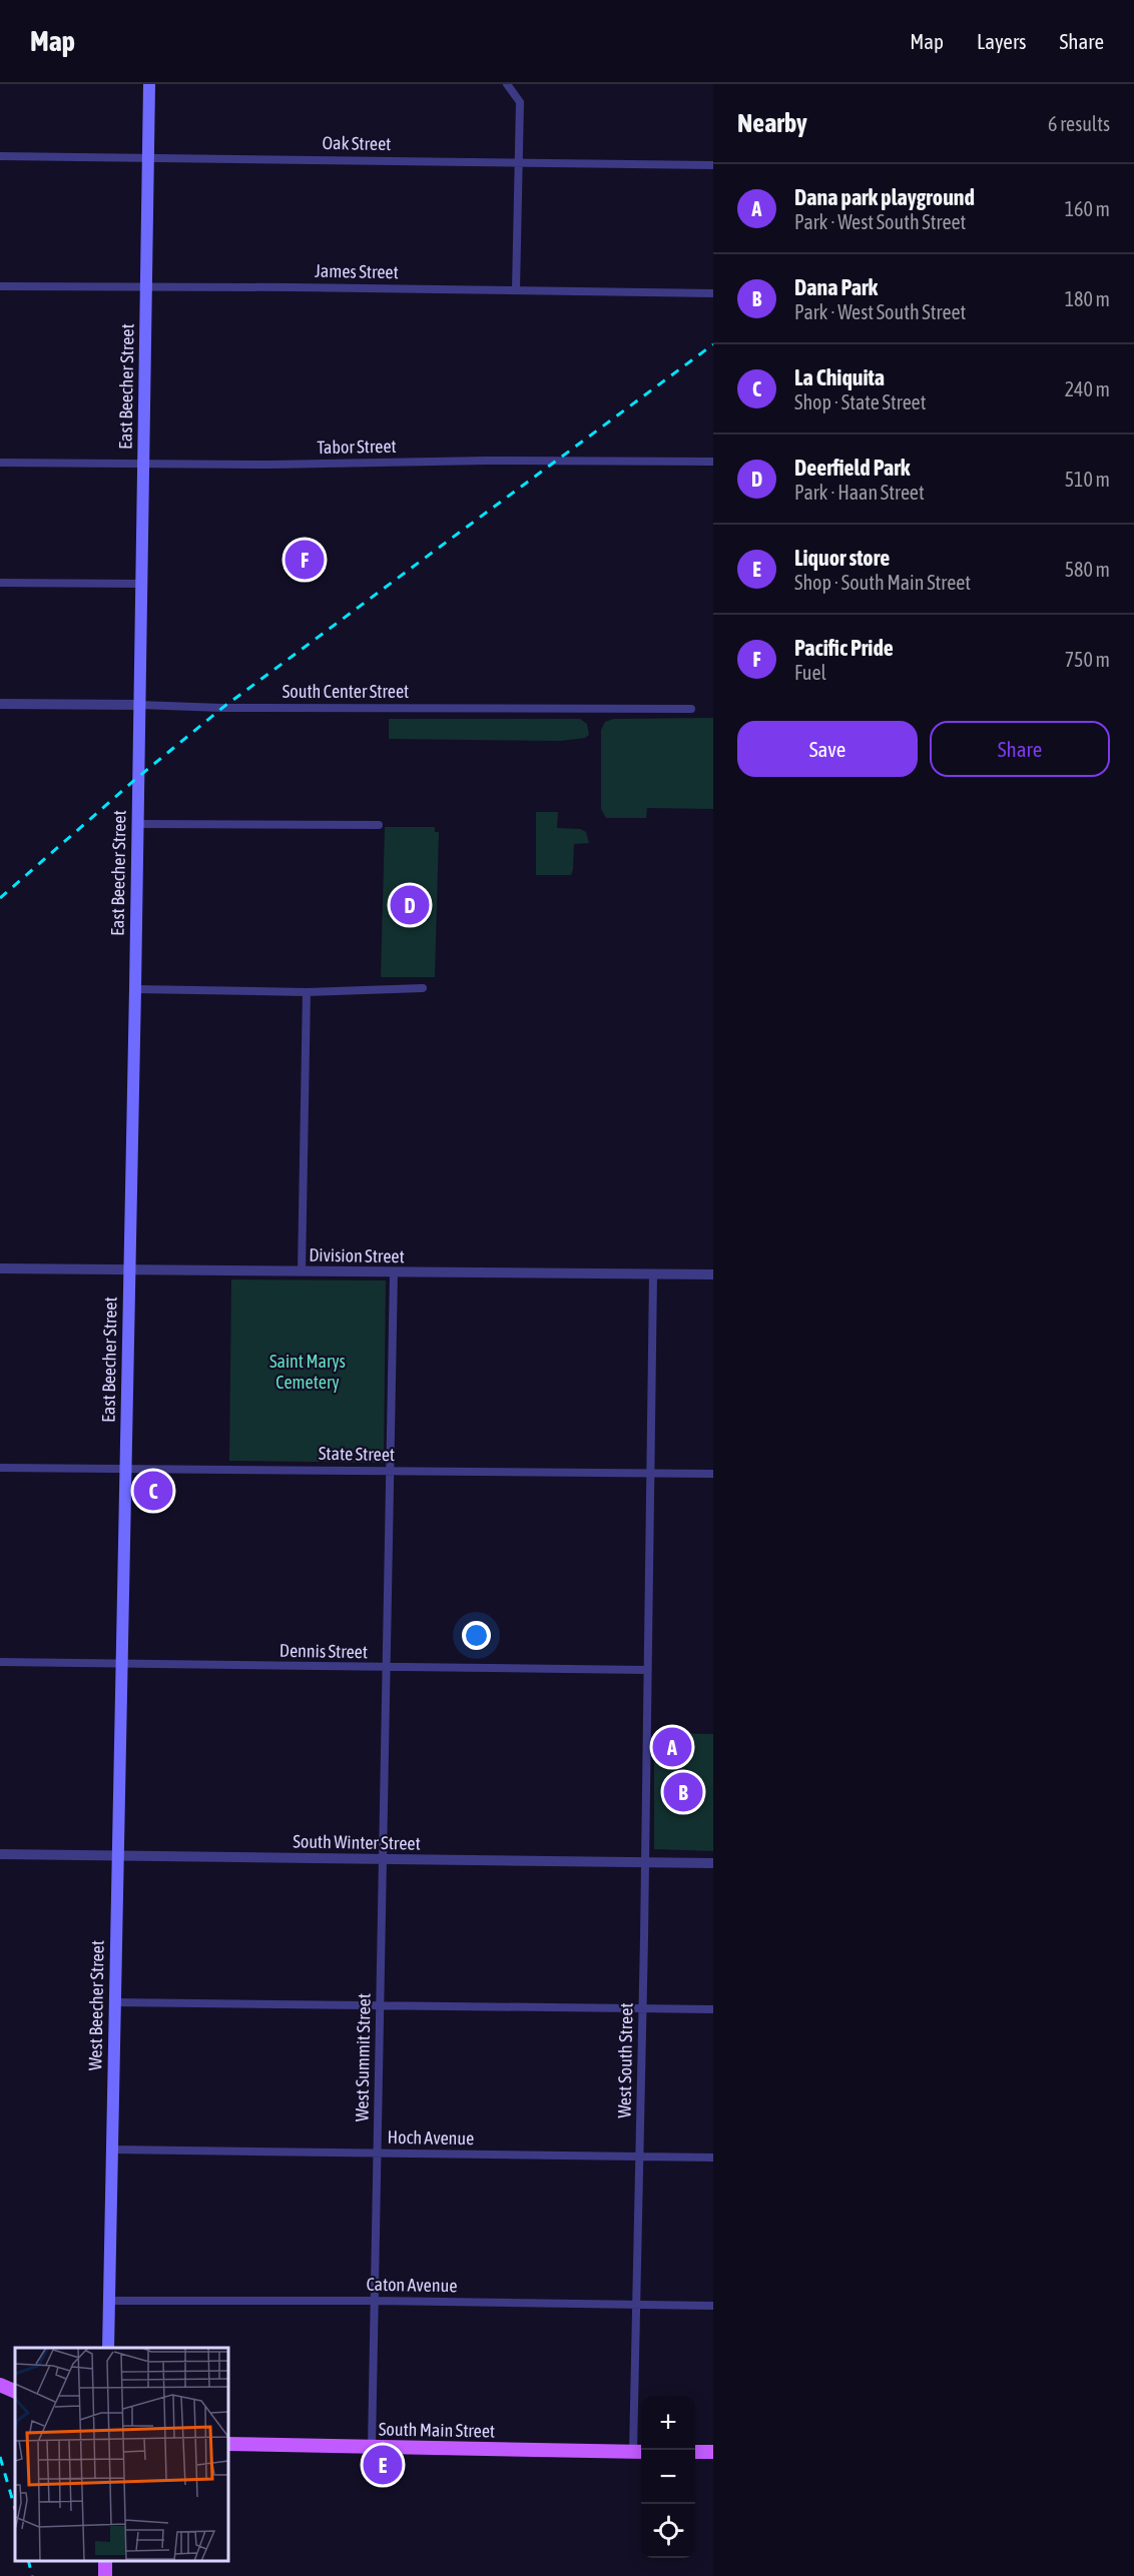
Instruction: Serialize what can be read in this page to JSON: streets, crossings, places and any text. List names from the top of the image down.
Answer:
{
  "streets": {
    "main road": ["East Beecher Street", "West Beecher Street", "South Main Street"],
    "street": [
      "Oak Street",
      "James Street",
      "Tabor Street",
      "South Center Street",
      "Division Street",
      "State Street",
      "Dennis Street",
      "South Winter Street",
      "West Summit Street",
      "West South Street",
      "Hoch Avenue",
      "Caton Avenue"
    ]
  },
  "crossings": [
    ["Oak Street", "East Beecher Street"],
    ["James Street", "East Beecher Street"],
    ["East Beecher Street", "Tabor Street"],
    ["East Beecher Street", "South Center Street"],
    ["East Beecher Street", "Division Street"],
    ["East Beecher Street", "State Street"],
    ["East Beecher Street", "Dennis Street"],
    ["East Beecher Street", "West Beecher Street"],
    ["Division Street", "West Summit Street"],
    ["Division Street", "West South Street"],
    ["State Street", "West Summit Street"],
    ["State Street", "West South Street"],
    ["Dennis Street", "West Beecher Street"],
    ["Dennis Street", "West Summit Street"],
    ["Dennis Street", "West South Street"],
    ["South Winter Street", "West Beecher Street"],
    ["South Winter Street", "West Summit Street"],
    ["South Winter Street", "West South Street"],
    ["West Beecher Street", "Hoch Avenue"],
    ["West Beecher Street", "Caton Avenue"],
    ["West Summit Street", "Hoch Avenue"],
    ["West Summit Street", "Caton Avenue"],
    ["West Summit Street", "South Main Street"],
    ["West South Street", "Hoch Avenue"],
    ["West South Street", "Caton Avenue"],
    ["West South Street", "South Main Street"]
  ],
  "parks": ["Saint Marys Cemetery"],
  "page": {
    "header": "Map",
    "nav": ["Map", "Layers", "Share"],
    "heading": ["Nearby", "6 results"],
    "list": [
      {
        "mark": "A",
        "name": "Dana park playground",
        "note": "Park · West South Street",
        "value": "160 m"
      },
      {
        "mark": "B",
        "name": "Dana Park",
        "note": "Park · West South Street",
        "value": "180 m"
      },
      {
        "mark": "C",
        "name": "La Chiquita",
        "note": "Shop · State Street",
        "value": "240 m"
      },
      {
        "mark": "D",
        "name": "Deerfield Park",
        "note": "Park · Haan Street",
        "value": "510 m"
      },
      {
        "mark": "E",
        "name": "Liquor store",
        "note": "Shop · South Main Street",
        "value": "580 m"
      },
      {
        "mark": "F",
        "name": "Pacific Pride",
        "note": "Fuel",
        "value": "750 m"
      }
    ],
    "pins": [
      "F",
      "D",
      "C",
      "A",
      "B",
      "E"
    ],
    "buttons": ["Save", "Share"],
    "map_buttons": ["+", "−"]
  }
}
